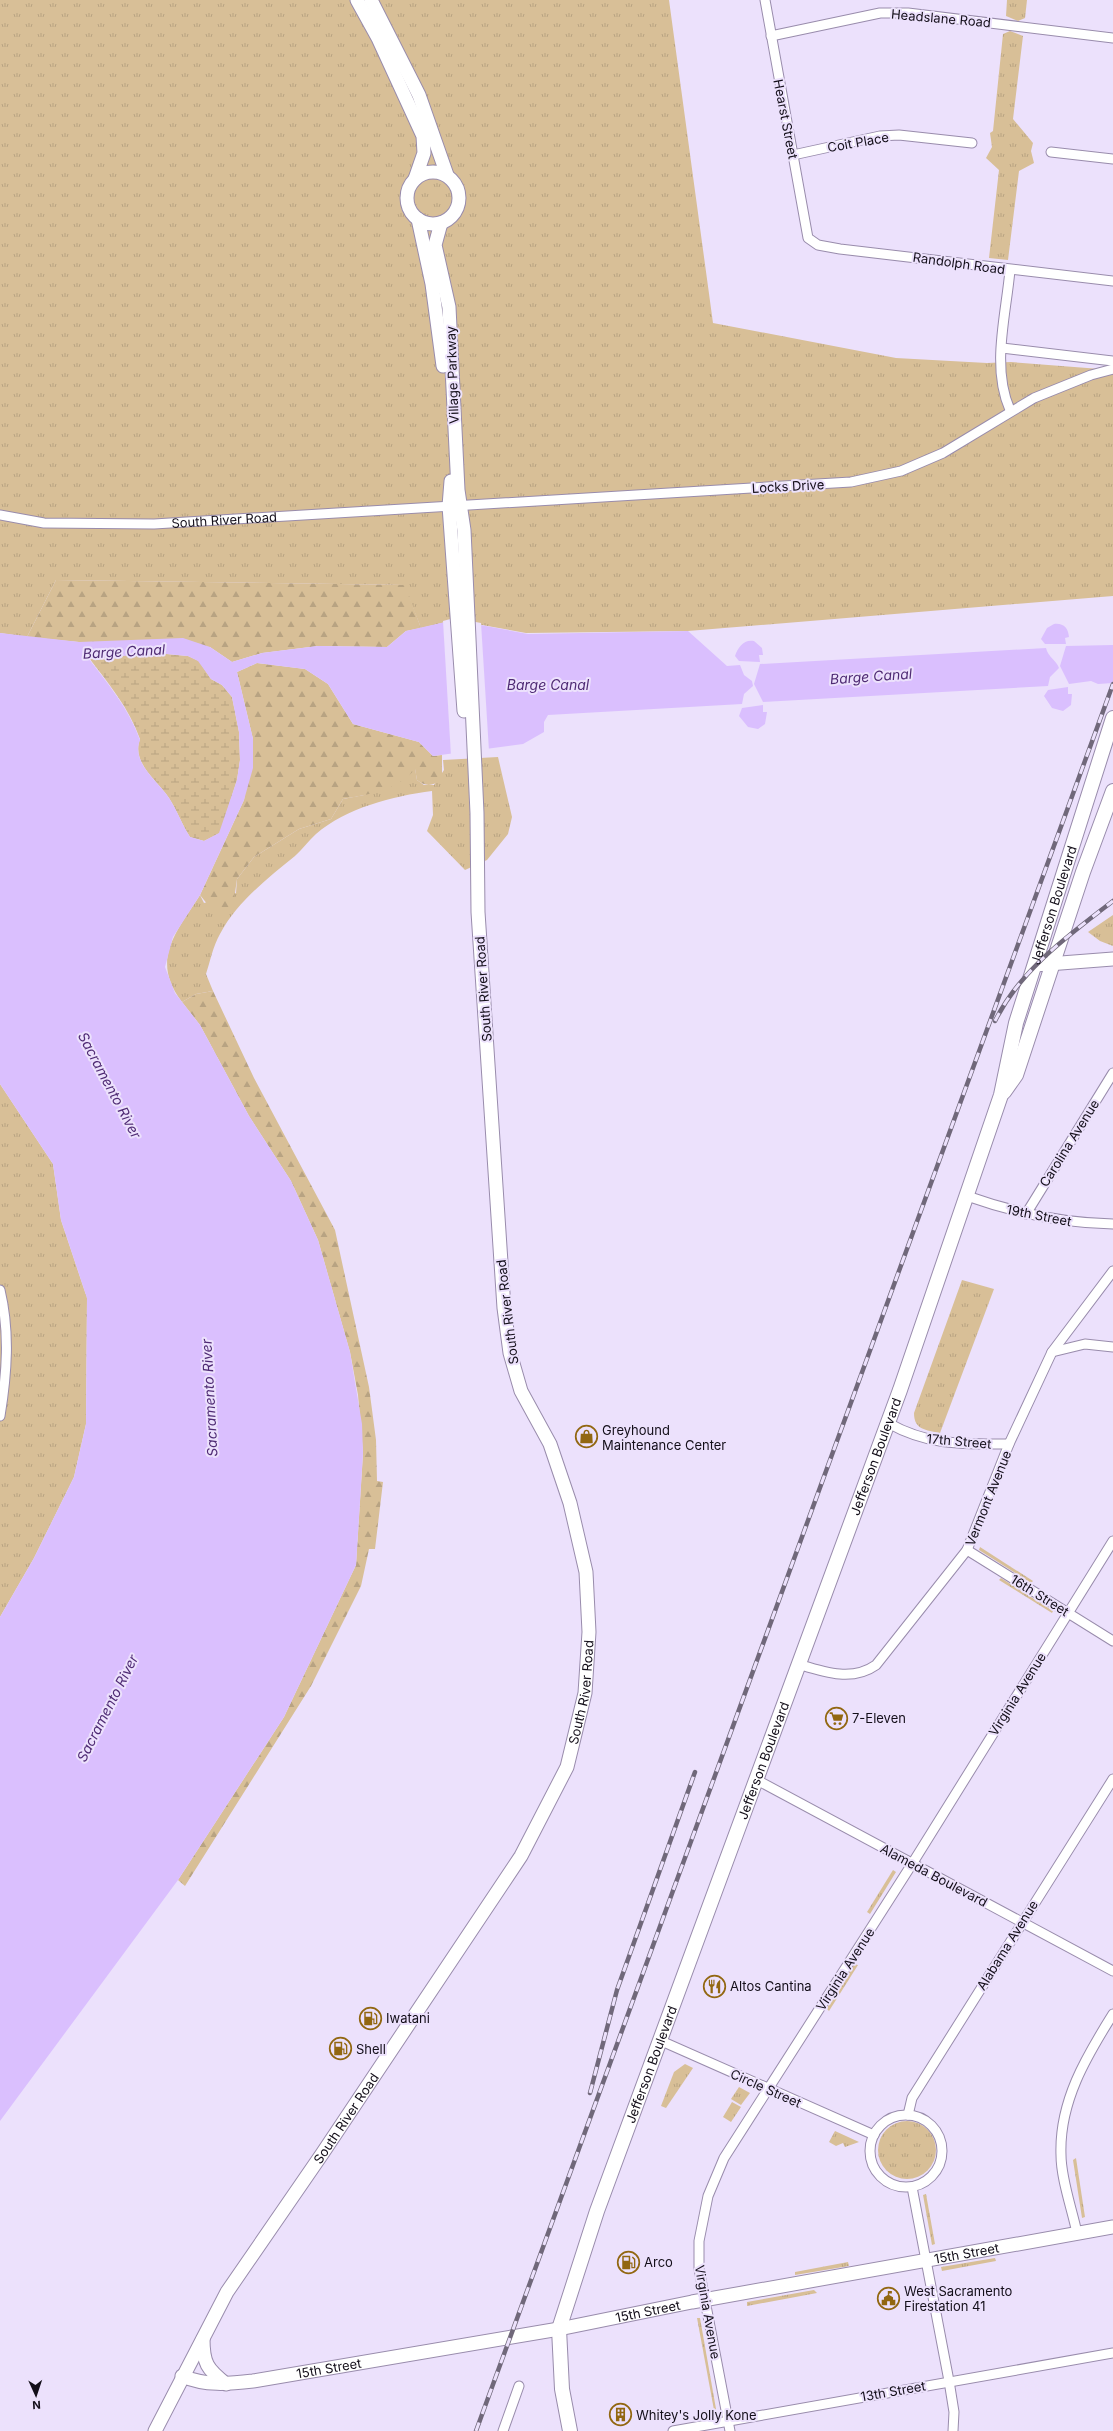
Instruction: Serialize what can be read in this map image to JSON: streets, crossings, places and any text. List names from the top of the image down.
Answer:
{
  "streets": {
    "main road": ["Jefferson Boulevard"],
    "street": [
      "Headslane Road",
      "Hearst Street",
      "Coit Place",
      "Randolph Road",
      "Village Parkway",
      "Locks Drive",
      "South River Road",
      "Carolina Avenue",
      "19th Street",
      "17th Street",
      "Vermont Avenue",
      "16th Street",
      "Virginia Avenue",
      "Alameda Boulevard",
      "Alabama Avenue",
      "Circle Street",
      "15th Street",
      "13th Street"
    ]
  },
  "crossings": [
    ["Headslane Road", "Hearst Street"],
    ["Hearst Street", "Coit Place"],
    ["Hearst Street", "Randolph Road"],
    ["Village Parkway", "Locks Drive"],
    ["Village Parkway", "South River Road"],
    ["Locks Drive", "South River Road"],
    ["South River Road", "15th Street"],
    ["Jefferson Boulevard", "19th Street"],
    ["Jefferson Boulevard", "17th Street"],
    ["Jefferson Boulevard", "Vermont Avenue"],
    ["Jefferson Boulevard", "Alameda Boulevard"],
    ["Jefferson Boulevard", "Circle Street"],
    ["Jefferson Boulevard", "15th Street"],
    ["Carolina Avenue", "19th Street"],
    ["17th Street", "Vermont Avenue"],
    ["Vermont Avenue", "16th Street"],
    ["16th Street", "Virginia Avenue"],
    ["Virginia Avenue", "Alameda Boulevard"],
    ["Virginia Avenue", "Circle Street"],
    ["Virginia Avenue", "15th Street"],
    ["Virginia Avenue", "13th Street"],
    ["Alameda Boulevard", "Alabama Avenue"],
    ["Alabama Avenue", "Circle Street"]
  ],
  "water": ["Barge Canal", "Sacramento River"],
  "places": {
    "shop": ["Greyhound Maintenance Center"],
    "supermarket": ["7-Eleven"],
    "restaurant": ["Altos Cantina"],
    "fuel station": ["Iwatani", "Shell", "Arco"],
    "public building": ["West Sacramento Firestation 41"],
    "building": ["Whitey's Jolly Kone"]
  },
  "north": "bottom"
}
